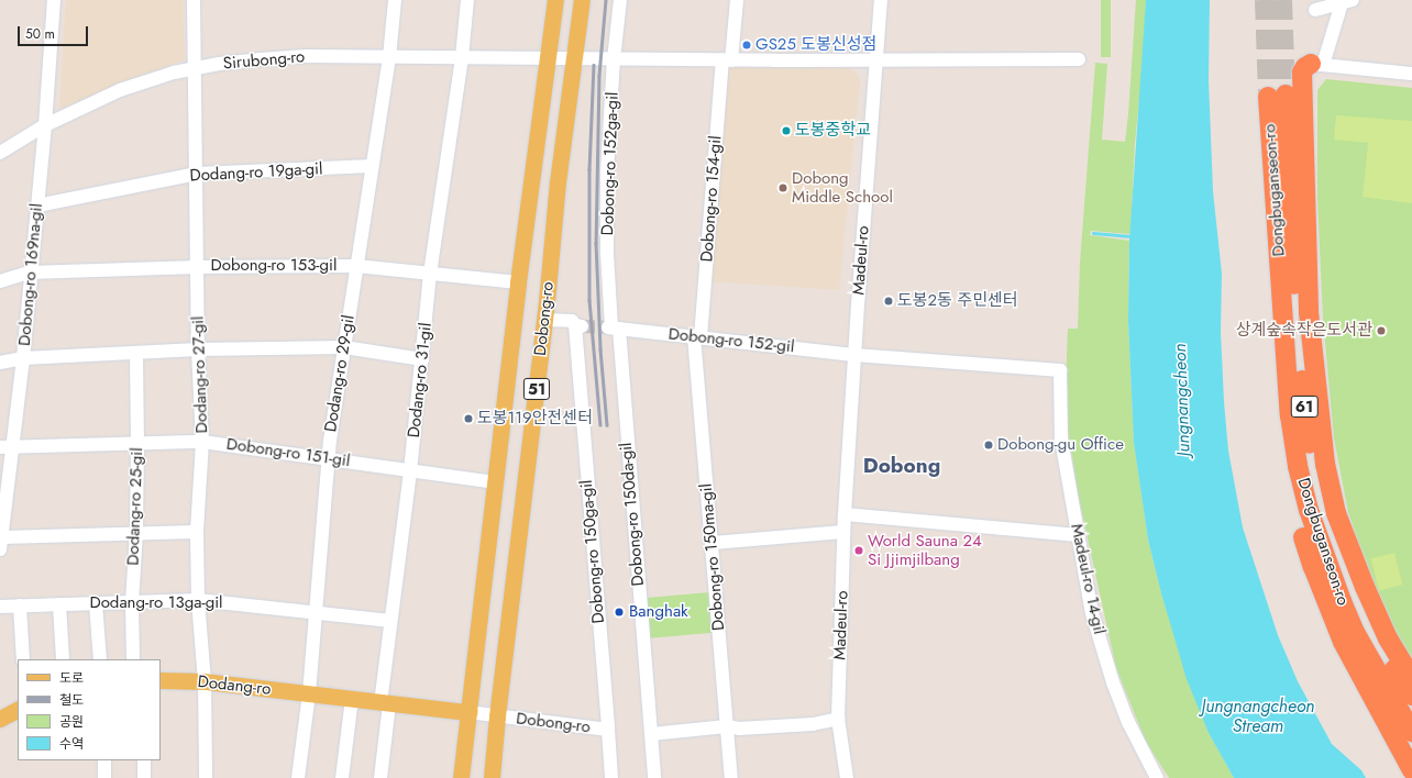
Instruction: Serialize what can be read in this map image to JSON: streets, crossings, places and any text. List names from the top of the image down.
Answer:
{
  "streets": {
    "highway": ["Dongbuganseon-ro", "61"],
    "main road": ["Dobong-ro", "51", "Dodang-ro"],
    "street": [
      "Sirubong-ro",
      "Dobong-ro 152ga-gil",
      "Dodang-ro 19ga-gil",
      "Dobong-ro 154-gil",
      "Madeul-ro",
      "Dobong-ro 153-gil",
      "Dobong-ro 169na-gil",
      "Dobong-ro 152-gil",
      "Dodang-ro 29-gil",
      "Dodang-ro 27-gil",
      "Dodang-ro 31-gil",
      "Dobong-ro 151-gil",
      "Dodang-ro 25-gil",
      "Dobong-ro 150da-gil",
      "Dobong-ro 150ga-gil",
      "Dobong-ro 150ma-gil",
      "Madeul-ro 14-gil",
      "Dodang-ro 13ga-gil"
    ]
  },
  "crossings": [
    ["Sirubong-ro", "Dobong-ro 169na-gil"],
    ["Sirubong-ro", "Dobong-ro"],
    ["Sirubong-ro", "Dodang-ro 29-gil"],
    ["Sirubong-ro", "Dodang-ro 27-gil"],
    ["Sirubong-ro", "Dodang-ro 31-gil"],
    ["Dobong-ro 152ga-gil", "Dobong-ro 152-gil"],
    ["Dobong-ro 152ga-gil", "Dobong-ro 150da-gil"],
    ["Dodang-ro 19ga-gil", "Dobong-ro 169na-gil"],
    ["Dodang-ro 19ga-gil", "Dodang-ro 29-gil"],
    ["Dodang-ro 19ga-gil", "Dodang-ro 27-gil"],
    ["Dobong-ro 154-gil", "Dobong-ro 152-gil"],
    ["Dobong-ro 154-gil", "Dobong-ro 150ma-gil"],
    ["Madeul-ro", "Dobong-ro 152-gil"],
    ["Madeul-ro", "Madeul-ro 14-gil"],
    ["Dobong-ro 153-gil", "Dobong-ro 169na-gil"],
    ["Dobong-ro 153-gil", "Dobong-ro"],
    ["Dobong-ro 153-gil", "Dodang-ro 29-gil"],
    ["Dobong-ro 153-gil", "Dodang-ro 27-gil"],
    ["Dobong-ro 153-gil", "Dodang-ro 31-gil"],
    ["Dobong-ro 169na-gil", "Dobong-ro 151-gil"],
    ["Dobong-ro", "Dobong-ro 151-gil"],
    ["Dobong-ro", "Dobong-ro 150ga-gil"],
    ["Dobong-ro", "Dodang-ro"],
    ["Dobong-ro 152-gil", "Dobong-ro 150da-gil"],
    ["Dobong-ro 152-gil", "Dobong-ro 150ma-gil"],
    ["Dobong-ro 152-gil", "Madeul-ro 14-gil"],
    ["Dodang-ro 29-gil", "Dobong-ro 151-gil"],
    ["Dodang-ro 29-gil", "Dodang-ro 13ga-gil"],
    ["Dodang-ro 29-gil", "Dodang-ro"],
    ["Dodang-ro 27-gil", "Dobong-ro 151-gil"],
    ["Dodang-ro 27-gil", "Dodang-ro 13ga-gil"],
    ["Dodang-ro 27-gil", "Dodang-ro"],
    ["Dodang-ro 31-gil", "Dobong-ro 151-gil"],
    ["Dodang-ro 31-gil", "Dodang-ro 13ga-gil"],
    ["Dodang-ro 31-gil", "Dodang-ro"],
    ["Dobong-ro 151-gil", "Dodang-ro 25-gil"],
    ["Dodang-ro 25-gil", "Dodang-ro 13ga-gil"]
  ],
  "districts": ["Dobong"],
  "water": ["Jungnangcheon", "Jungnangcheon Stream"],
  "places": [
    "GS25 도봉신성점",
    "도봉중학교",
    "Dobong Middle School",
    "도봉2동 주민센터",
    "상계숲속작은도서관",
    "도봉119안전센터",
    "Dobong-gu Office",
    "World Sauna 24 Si Jjimjilbang",
    "Banghak"
  ],
  "legend": [
    "도로",
    "철도",
    "공원",
    "수역"
  ],
  "scale_bar": "50 m"
}
